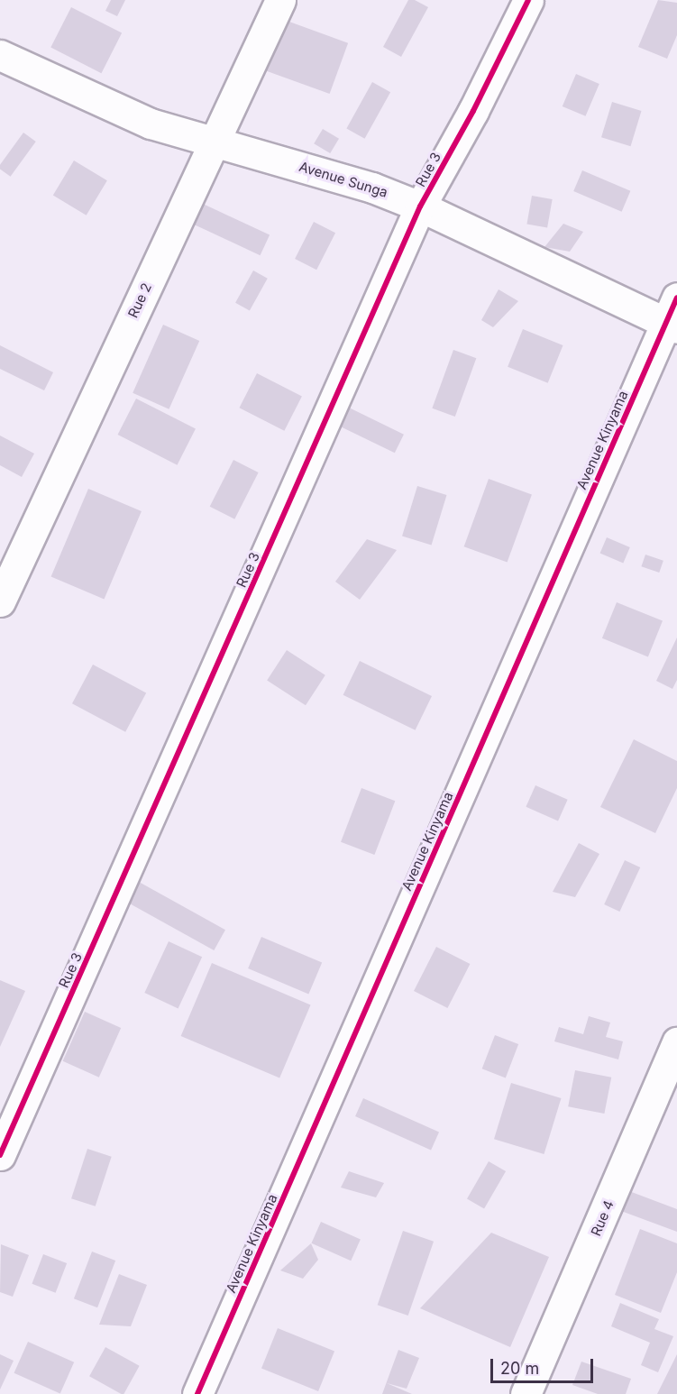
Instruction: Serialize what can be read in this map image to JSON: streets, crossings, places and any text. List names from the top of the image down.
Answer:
{
  "streets": {
    "street": [
      "Rue 3",
      "Avenue Sunga",
      "Rue 2",
      "Avenue Kinyama",
      "Rue 4"
    ]
  },
  "crossings": [
    ["Rue 3", "Avenue Sunga"],
    ["Avenue Sunga", "Rue 2"],
    ["Avenue Sunga", "Avenue Kinyama"]
  ],
  "scale_bar": "20 m"
}
